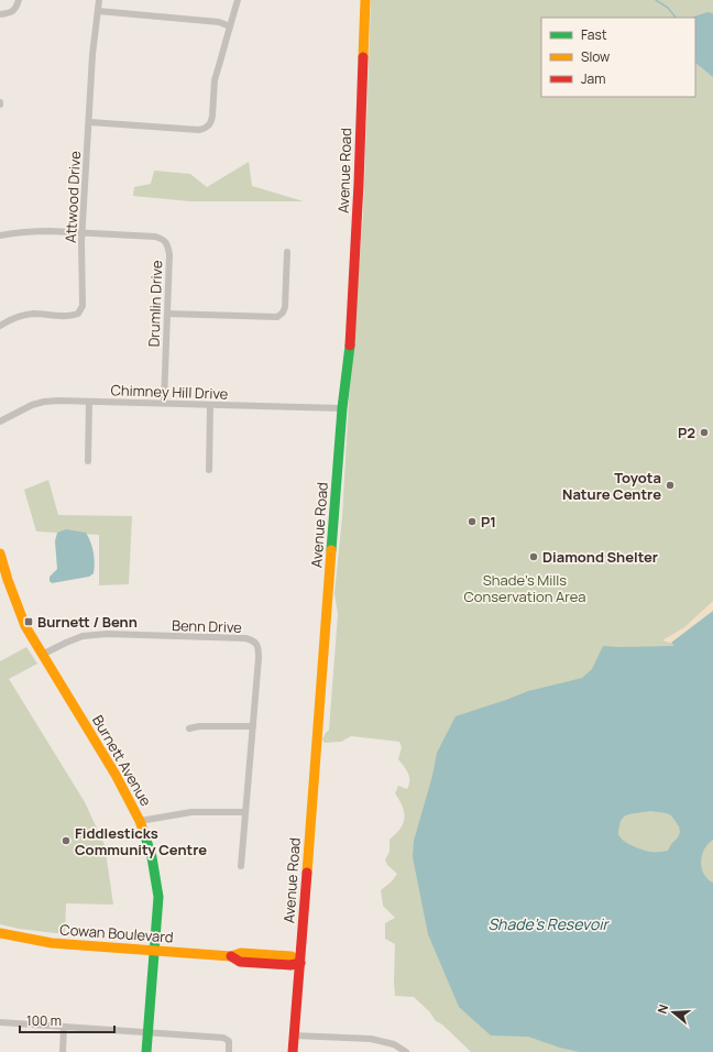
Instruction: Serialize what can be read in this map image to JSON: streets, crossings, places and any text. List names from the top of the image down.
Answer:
{
  "streets": {
    "street": [
      "Avenue Road",
      "Attwood Drive",
      "Drumlin Drive",
      "Chimney Hill Drive",
      "Benn Drive",
      "Burnett Avenue",
      "Cowan Boulevard"
    ]
  },
  "crossings": [
    ["Avenue Road", "Chimney Hill Drive"],
    ["Avenue Road", "Cowan Boulevard"],
    ["Attwood Drive", "Drumlin Drive"],
    ["Drumlin Drive", "Chimney Hill Drive"],
    ["Benn Drive", "Burnett Avenue"],
    ["Burnett Avenue", "Cowan Boulevard"]
  ],
  "water": ["Shade’s Resevoir"],
  "parks": ["Shade’s Mills Conservation Area"],
  "places": {
    "other": [
      "P2",
      "Toyota Nature Centre",
      "P1",
      "Diamond Shelter",
      "Fiddlesticks Community Centre"
    ],
    "transit": ["Burnett / Benn"]
  },
  "legend": ["Fast", "Slow", "Jam"],
  "scale_bar": "100 m",
  "north": "left"
}
